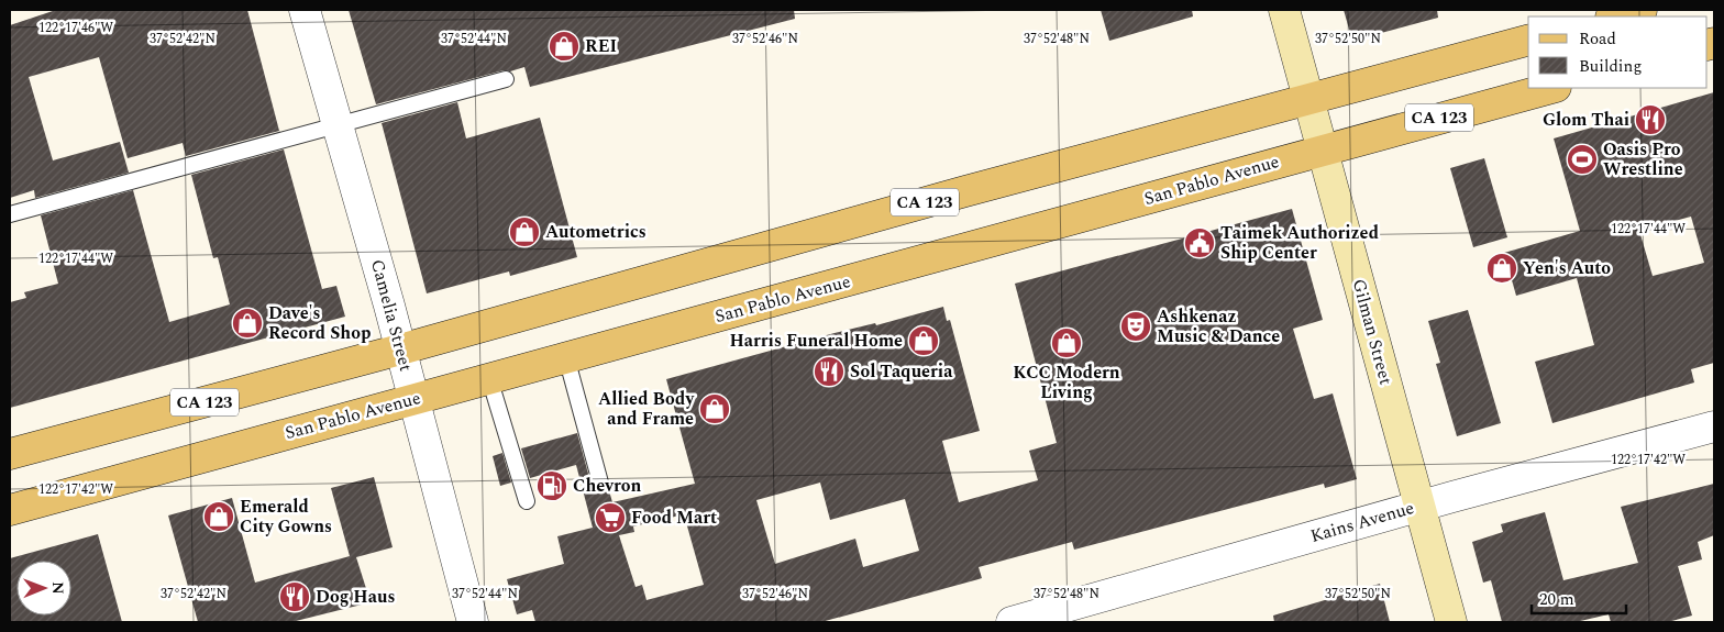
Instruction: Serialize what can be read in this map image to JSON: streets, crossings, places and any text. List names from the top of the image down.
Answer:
{
  "streets": {
    "main road": ["CA 123", "San Pablo Avenue", "Gilman Street"],
    "street": ["Camelia Street", "Kains Avenue"]
  },
  "crossings": [
    ["CA 123", "Camelia Street"],
    ["CA 123", "Gilman Street"],
    ["San Pablo Avenue", "Camelia Street"],
    ["San Pablo Avenue", "Gilman Street"],
    ["Gilman Street", "Kains Avenue"]
  ],
  "places": {
    "shop": [
      "REI",
      "Autometrics",
      "Yen's Auto",
      "Dave's Record Shop",
      "Harris Funeral Home",
      "KCC Modern Living",
      "Allied Body and Frame",
      "Emerald City Gowns"
    ],
    "restaurant": ["Glom Thai", "Sol Taqueria", "Dog Haus"],
    "sports": ["Oasis Pro Wrestline"],
    "public building": ["Taimek Authorized Ship Center"],
    "theatre": ["Ashkenaz Music & Dance"],
    "fuel station": ["Chevron"],
    "supermarket": ["Food Mart"]
  },
  "legend": ["Road", "Building"],
  "scale_bar": "20 m",
  "north": "right",
  "coordinates": [
    "122°17'46\"W",
    "37°52'42\"N",
    "37°52'44\"N",
    "37°52'46\"N",
    "37°52'48\"N",
    "37°52'50\"N",
    "122°17'44\"W",
    "122°17'42\"W"
  ]
}
